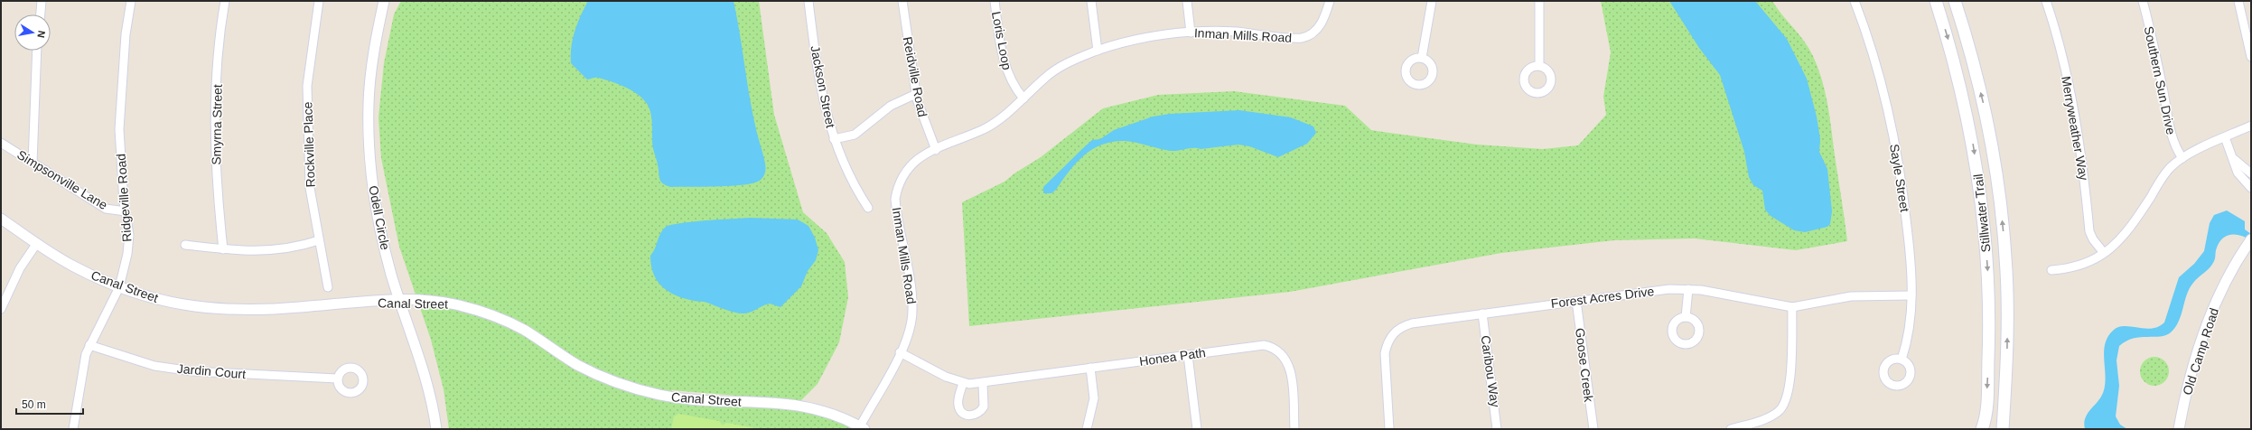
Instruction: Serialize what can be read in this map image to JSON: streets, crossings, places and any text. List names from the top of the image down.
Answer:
{
  "streets": {
    "main road": ["Stillwater Trail"],
    "street": [
      "Inman Mills Road",
      "Loris Loop",
      "Reidville Road",
      "Southern Sun Drive",
      "Jackson Street",
      "Smyrna Street",
      "Merryweather Way",
      "Rockville Place",
      "Sayle Street",
      "Simpsonville Lane",
      "Ridgeville Road",
      "Odell Circle",
      "Canal Street",
      "Forest Acres Drive",
      "Old Camp Road",
      "Honea Path",
      "Goose Creek",
      "Jardin Court",
      "Caribou Way"
    ]
  },
  "crossings": [
    ["Inman Mills Road", "Loris Loop"],
    ["Inman Mills Road", "Reidville Road"],
    ["Inman Mills Road", "Canal Street"],
    ["Inman Mills Road", "Honea Path"],
    ["Sayle Street", "Forest Acres Drive"],
    ["Simpsonville Lane", "Ridgeville Road"],
    ["Ridgeville Road", "Canal Street"],
    ["Ridgeville Road", "Jardin Court"],
    ["Odell Circle", "Canal Street"],
    ["Forest Acres Drive", "Goose Creek"],
    ["Forest Acres Drive", "Caribou Way"]
  ],
  "scale_bar": "50 m",
  "north": "right"
}
